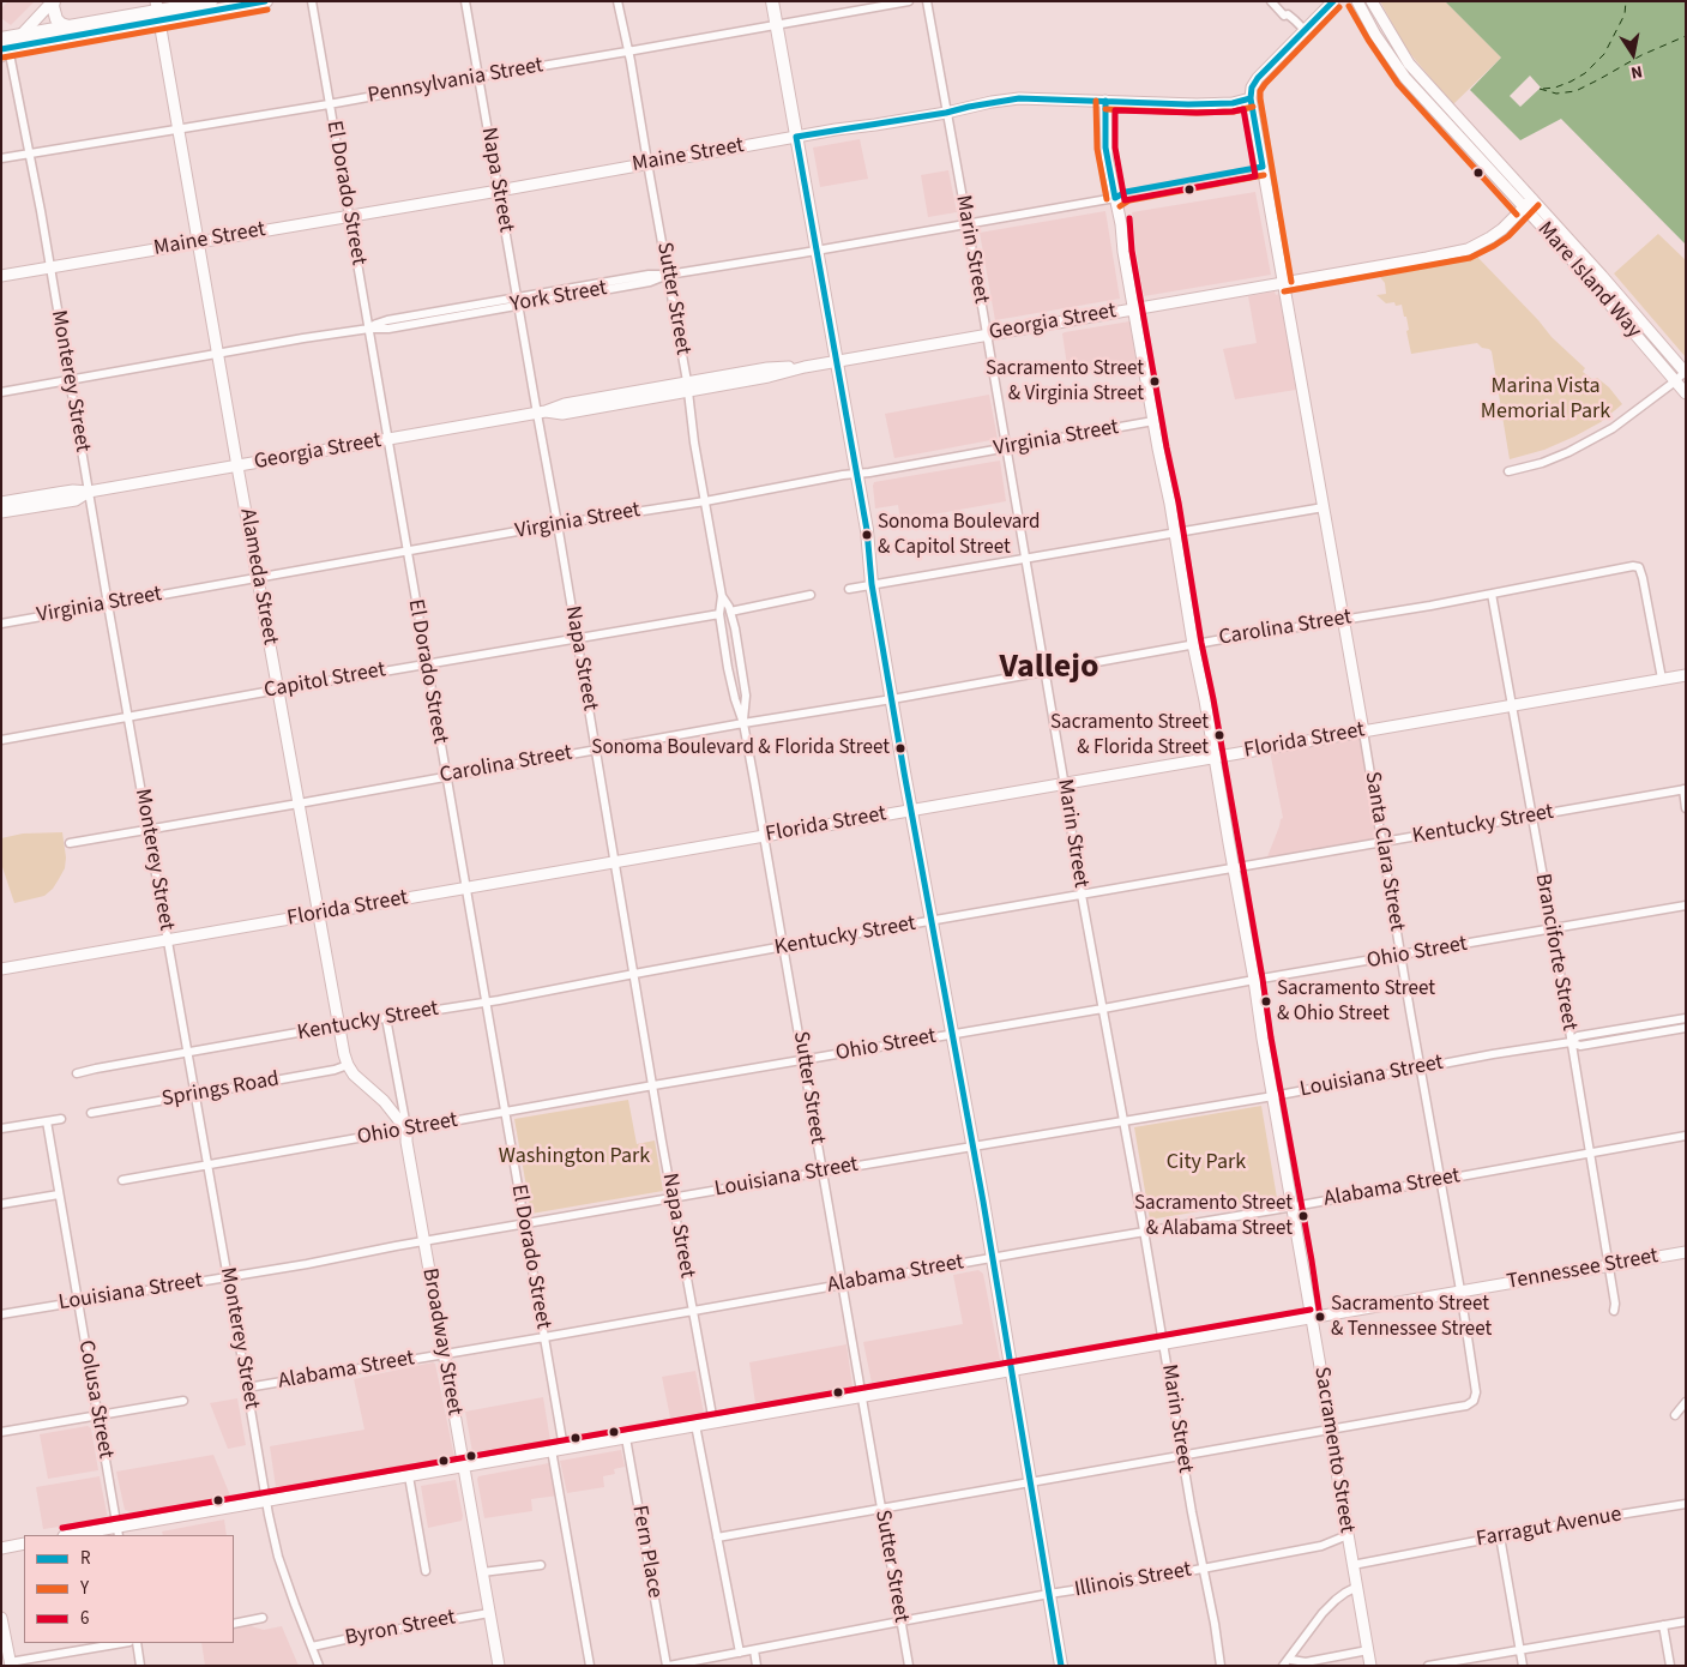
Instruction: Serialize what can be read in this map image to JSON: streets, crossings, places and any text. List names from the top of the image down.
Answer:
{
  "streets": {
    "main road": [
      "Maine Street",
      "Mare Island Way",
      "Georgia Street",
      "Alameda Street",
      "Florida Street",
      "Santa Clara Street",
      "Tennessee Street",
      "Broadway Street",
      "Sacramento Street"
    ],
    "street": [
      "Pennsylvania Street",
      "Napa Street",
      "El Dorado Street",
      "Marin Street",
      "York Street",
      "Sutter Street",
      "Monterey Street",
      "Virginia Street",
      "Carolina Street",
      "Capitol Street",
      "Kentucky Street",
      "Branciforte Street",
      "Ohio Street",
      "Louisiana Street",
      "Springs Road",
      "Alabama Street",
      "Colusa Street",
      "Farragut Avenue",
      "Fern Place",
      "Illinois Street",
      "Byron Street"
    ]
  },
  "crossings": [
    ["Pennsylvania Street", "Napa Street"],
    ["Pennsylvania Street", "El Dorado Street"],
    ["Pennsylvania Street", "Sutter Street"],
    ["Pennsylvania Street", "Monterey Street"],
    ["Pennsylvania Street", "Alameda Street"],
    ["Maine Street", "Napa Street"],
    ["Maine Street", "El Dorado Street"],
    ["Maine Street", "Marin Street"],
    ["Maine Street", "Sutter Street"],
    ["Maine Street", "Monterey Street"],
    ["Maine Street", "Alameda Street"],
    ["Maine Street", "Santa Clara Street"],
    ["Maine Street", "Sacramento Street"],
    ["Napa Street", "York Street"],
    ["Napa Street", "Georgia Street"],
    ["Napa Street", "Virginia Street"],
    ["Napa Street", "Carolina Street"],
    ["Napa Street", "Capitol Street"],
    ["Napa Street", "Florida Street"],
    ["Napa Street", "Kentucky Street"],
    ["Napa Street", "Ohio Street"],
    ["Napa Street", "Louisiana Street"],
    ["Napa Street", "Alabama Street"],
    ["Napa Street", "Tennessee Street"],
    ["El Dorado Street", "York Street"],
    ["El Dorado Street", "Georgia Street"],
    ["El Dorado Street", "Virginia Street"],
    ["El Dorado Street", "Carolina Street"],
    ["El Dorado Street", "Capitol Street"],
    ["El Dorado Street", "Florida Street"],
    ["El Dorado Street", "Kentucky Street"],
    ["El Dorado Street", "Ohio Street"],
    ["El Dorado Street", "Louisiana Street"],
    ["El Dorado Street", "Alabama Street"],
    ["El Dorado Street", "Tennessee Street"],
    ["Marin Street", "York Street"],
    ["Marin Street", "Georgia Street"],
    ["Marin Street", "Virginia Street"],
    ["Marin Street", "Carolina Street"],
    ["Marin Street", "Florida Street"],
    ["Marin Street", "Kentucky Street"],
    ["Marin Street", "Ohio Street"],
    ["Marin Street", "Louisiana Street"],
    ["Marin Street", "Alabama Street"],
    ["Marin Street", "Tennessee Street"],
    ["Marin Street", "Illinois Street"],
    ["Mare Island Way", "Georgia Street"],
    ["York Street", "Sutter Street"],
    ["York Street", "Monterey Street"],
    ["York Street", "Alameda Street"],
    ["York Street", "Sacramento Street"],
    ["Sutter Street", "Georgia Street"],
    ["Sutter Street", "Virginia Street"],
    ["Sutter Street", "Carolina Street"],
    ["Sutter Street", "Capitol Street"],
    ["Sutter Street", "Florida Street"],
    ["Sutter Street", "Kentucky Street"],
    ["Sutter Street", "Ohio Street"],
    ["Sutter Street", "Louisiana Street"],
    ["Sutter Street", "Alabama Street"],
    ["Sutter Street", "Tennessee Street"],
    ["Sutter Street", "Illinois Street"],
    ["Georgia Street", "Monterey Street"],
    ["Georgia Street", "Alameda Street"],
    ["Georgia Street", "Santa Clara Street"],
    ["Georgia Street", "Sacramento Street"],
    ["Monterey Street", "Virginia Street"],
    ["Monterey Street", "Carolina Street"],
    ["Monterey Street", "Capitol Street"],
    ["Monterey Street", "Florida Street"],
    ["Monterey Street", "Kentucky Street"],
    ["Monterey Street", "Ohio Street"],
    ["Monterey Street", "Louisiana Street"],
    ["Monterey Street", "Springs Road"],
    ["Monterey Street", "Alabama Street"],
    ["Monterey Street", "Tennessee Street"],
    ["Monterey Street", "Byron Street"],
    ["Virginia Street", "Alameda Street"],
    ["Virginia Street", "Sacramento Street"],
    ["Alameda Street", "Carolina Street"],
    ["Alameda Street", "Capitol Street"],
    ["Alameda Street", "Florida Street"],
    ["Alameda Street", "Kentucky Street"],
    ["Alameda Street", "Ohio Street"],
    ["Alameda Street", "Springs Road"],
    ["Alameda Street", "Broadway Street"],
    ["Carolina Street", "Florida Street"],
    ["Carolina Street", "Santa Clara Street"],
    ["Carolina Street", "Branciforte Street"],
    ["Carolina Street", "Sacramento Street"],
    ["Florida Street", "Santa Clara Street"],
    ["Florida Street", "Branciforte Street"],
    ["Florida Street", "Sacramento Street"],
    ["Kentucky Street", "Santa Clara Street"],
    ["Kentucky Street", "Branciforte Street"],
    ["Kentucky Street", "Broadway Street"],
    ["Kentucky Street", "Sacramento Street"],
    ["Santa Clara Street", "Ohio Street"],
    ["Santa Clara Street", "Louisiana Street"],
    ["Santa Clara Street", "Alabama Street"],
    ["Santa Clara Street", "Tennessee Street"],
    ["Santa Clara Street", "Sacramento Street"],
    ["Branciforte Street", "Ohio Street"],
    ["Branciforte Street", "Louisiana Street"],
    ["Branciforte Street", "Alabama Street"],
    ["Branciforte Street", "Tennessee Street"],
    ["Ohio Street", "Broadway Street"],
    ["Ohio Street", "Sacramento Street"],
    ["Louisiana Street", "Broadway Street"],
    ["Louisiana Street", "Colusa Street"],
    ["Louisiana Street", "Sacramento Street"],
    ["Alabama Street", "Broadway Street"],
    ["Alabama Street", "Sacramento Street"],
    ["Tennessee Street", "Broadway Street"],
    ["Tennessee Street", "Colusa Street"],
    ["Tennessee Street", "Sacramento Street"],
    ["Tennessee Street", "Fern Place"],
    ["Broadway Street", "Byron Street"],
    ["Sacramento Street", "Farragut Avenue"],
    ["Sacramento Street", "Illinois Street"],
    ["Fern Place", "Illinois Street"]
  ],
  "districts": ["Vallejo"],
  "parks": ["Marina Vista Memorial Park", "Washington Park", "City Park"],
  "places": [
    "Sacramento Street & Virginia Street",
    "Sonoma Boulevard & Capitol Street",
    "Sacramento Street & Florida Street",
    "Sonoma Boulevard & Florida Street",
    "Sacramento Street & Ohio Street",
    "Sacramento Street & Alabama Street",
    "Sacramento Street & Tennessee Street"
  ],
  "lines": ["transit line R", "transit line Y", "transit line 6"],
  "legend": ["R", "Y", "6"],
  "north": "bottom"
}
